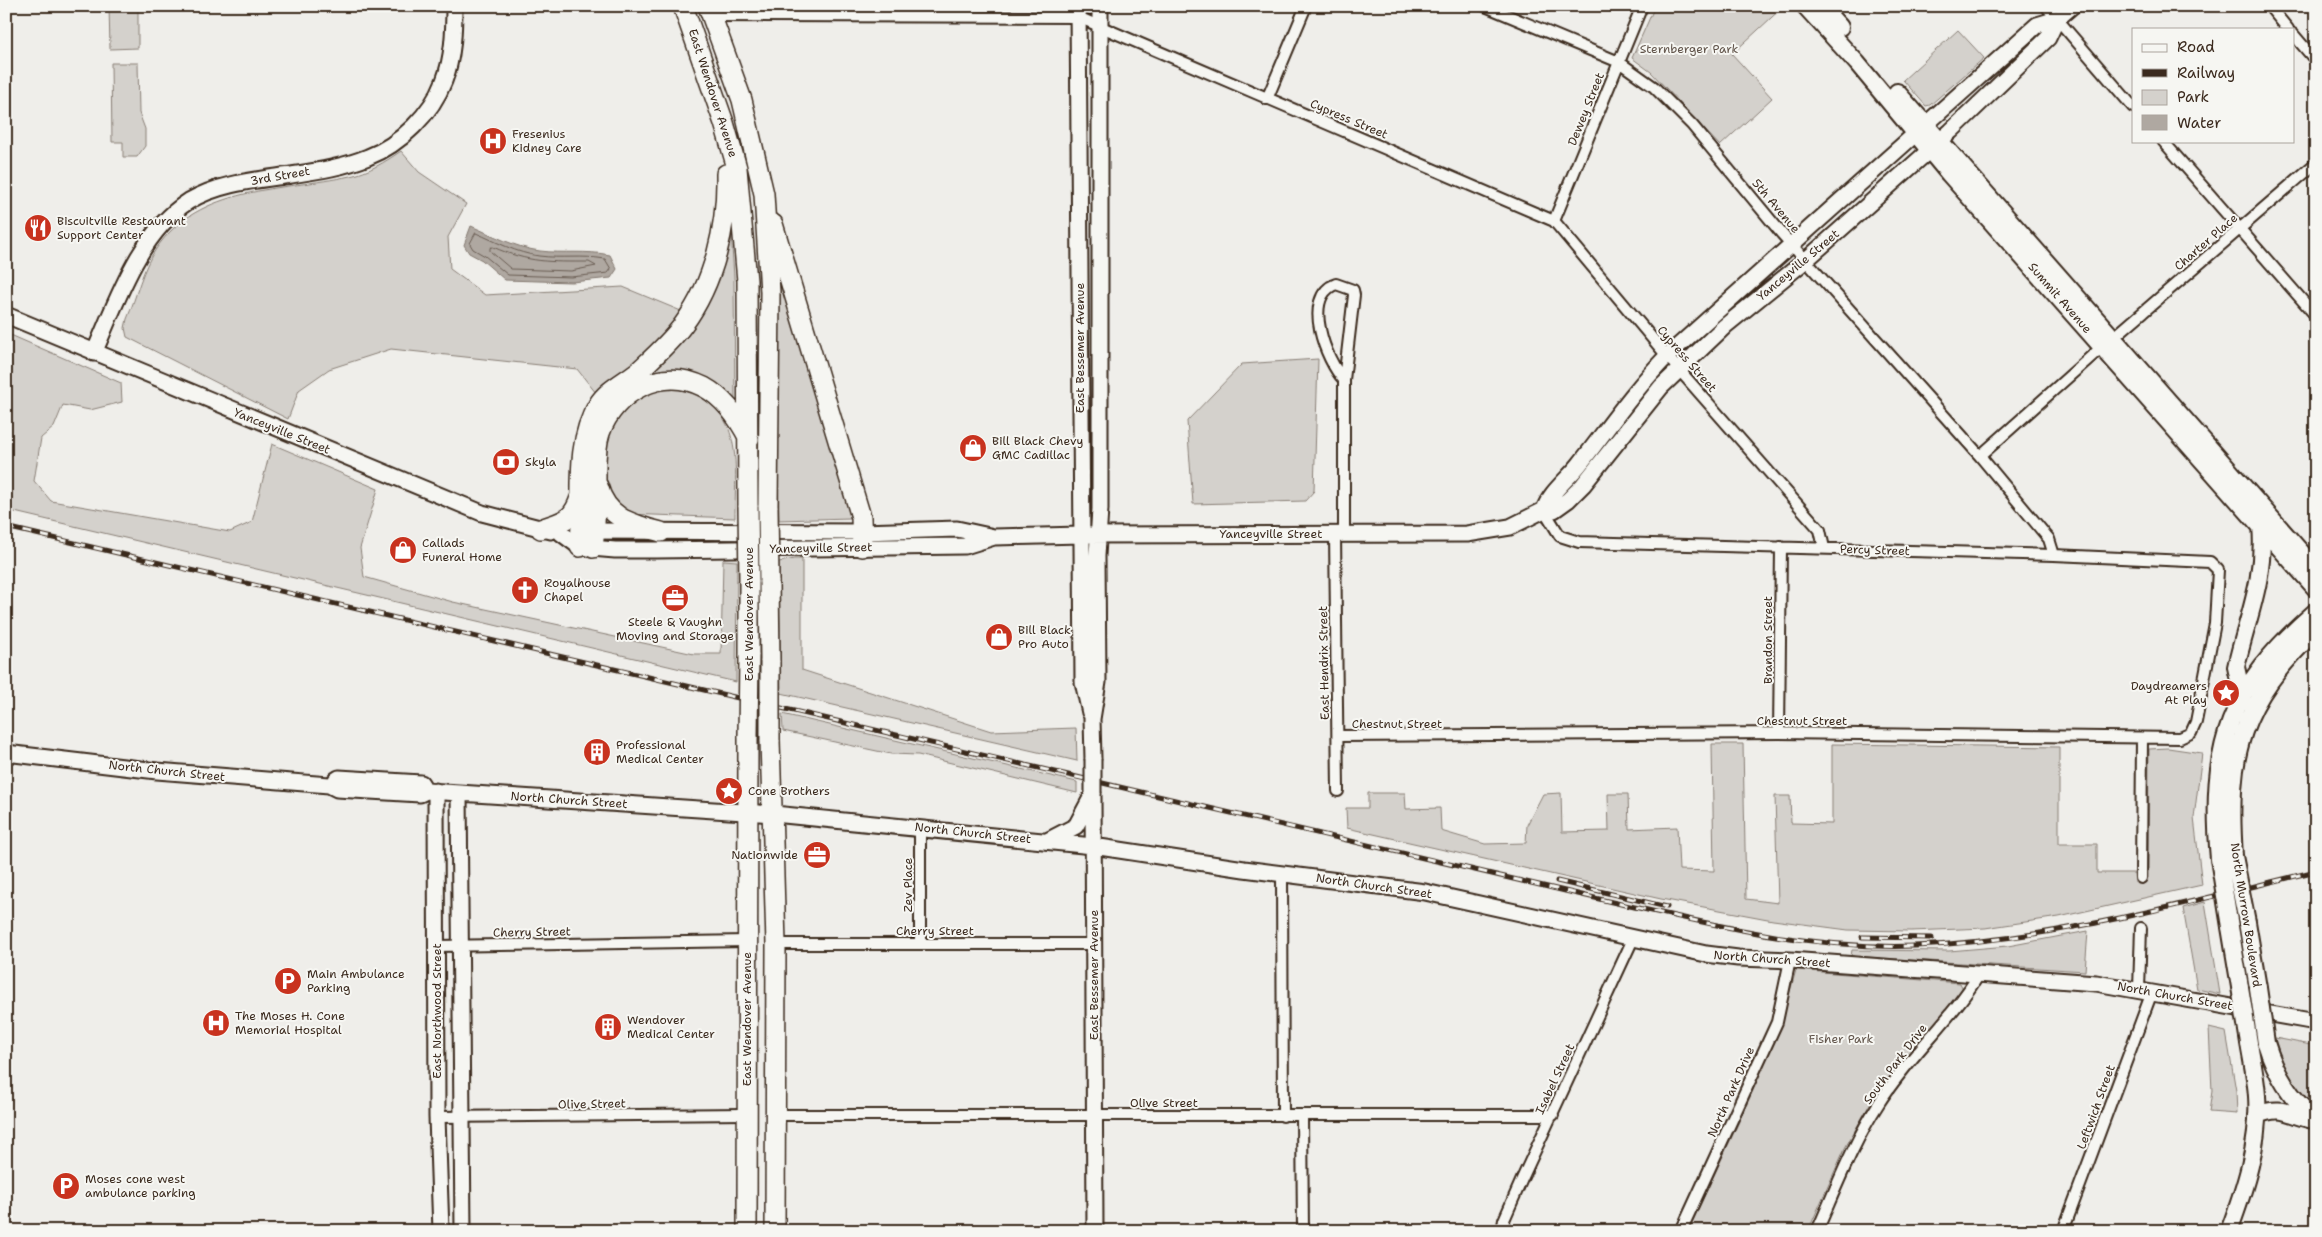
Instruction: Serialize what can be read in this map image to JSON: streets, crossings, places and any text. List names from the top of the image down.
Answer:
{
  "streets": {
    "highway": ["East Wendover Avenue"],
    "main road": [
      "3rd Street",
      "Yanceyville Street",
      "Summit Avenue",
      "East Bessemer Avenue",
      "North Church Street",
      "North Murrow Boulevard",
      "East Northwood Street"
    ],
    "street": [
      "Dewey Street",
      "Cypress Street",
      "5th Avenue",
      "Charter Place",
      "Percy Street",
      "Brandon Street",
      "East Hendrix Street",
      "Chestnut Street",
      "Zev Place",
      "Cherry Street",
      "South Park Drive",
      "Isabel Street",
      "North Park Drive",
      "Olive Street",
      "Leftwich Street"
    ]
  },
  "crossings": [
    ["East Wendover Avenue", "Cypress Street"],
    ["East Wendover Avenue", "North Church Street"],
    ["East Wendover Avenue", "Cherry Street"],
    ["East Wendover Avenue", "Olive Street"],
    ["Dewey Street", "Cypress Street"],
    ["Dewey Street", "5th Avenue"],
    ["Cypress Street", "Yanceyville Street"],
    ["Cypress Street", "East Bessemer Avenue"],
    ["Cypress Street", "Percy Street"],
    ["3rd Street", "Yanceyville Street"],
    ["5th Avenue", "Charter Place"],
    ["5th Avenue", "Yanceyville Street"],
    ["5th Avenue", "Percy Street"],
    ["Charter Place", "Summit Avenue"],
    ["Yanceyville Street", "Summit Avenue"],
    ["Yanceyville Street", "East Bessemer Avenue"],
    ["Yanceyville Street", "Percy Street"],
    ["Yanceyville Street", "East Hendrix Street"],
    ["East Bessemer Avenue", "North Church Street"],
    ["East Bessemer Avenue", "Cherry Street"],
    ["East Bessemer Avenue", "Olive Street"],
    ["Percy Street", "Brandon Street"],
    ["Percy Street", "Chestnut Street"],
    ["Brandon Street", "Chestnut Street"],
    ["East Hendrix Street", "Chestnut Street"],
    ["North Church Street", "Zev Place"],
    ["North Church Street", "East Northwood Street"],
    ["North Church Street", "South Park Drive"],
    ["North Church Street", "Isabel Street"],
    ["North Church Street", "North Park Drive"],
    ["North Church Street", "Leftwich Street"],
    ["Zev Place", "Cherry Street"],
    ["Cherry Street", "East Northwood Street"],
    ["East Northwood Street", "Olive Street"],
    ["Isabel Street", "Olive Street"]
  ],
  "parks": ["Sternberger Park", "Fisher Park"],
  "places": {
    "hospital": ["Fresenius Kidney Care", "The Moses H. Cone Memorial Hospital"],
    "restaurant": ["Biscuitville Restaurant Support Center"],
    "shop": ["Bill Black Chevy GMC Cadillac", "Callads Funeral Home", "Bill Black Pro Auto"],
    "bank": ["Skyla"],
    "church": ["Royalhouse Chapel"],
    "office": ["Steele & Vaughn Moving and Storage", "Nationwide"],
    "place": ["Daydreamers At Play", "Cone Brothers"],
    "building": ["Professional Medical Center", "Wendover Medical Center"],
    "parking": ["Main Ambulance Parking", "Moses cone west ambulance parking"]
  },
  "legend": [
    "Road",
    "Railway",
    "Park",
    "Water"
  ]
}
